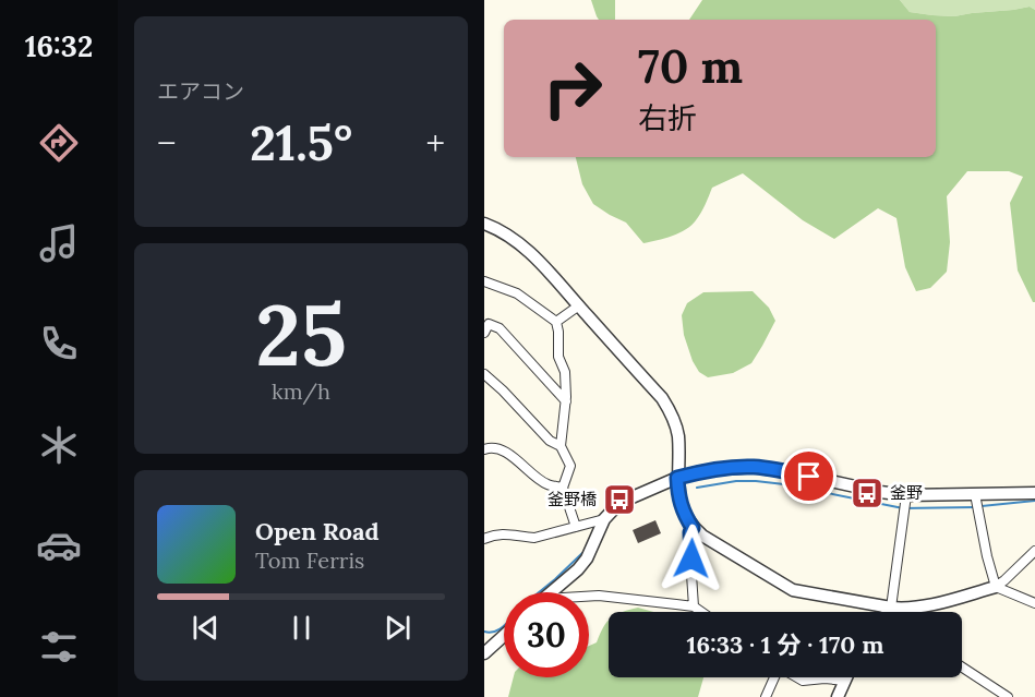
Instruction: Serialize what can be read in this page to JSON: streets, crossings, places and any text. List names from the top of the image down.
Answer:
{
  "places": {
    "bus stop": ["釜野", "釜野橋"]
  },
  "page": {
    "tabs": "16:32",
    "tile": [
      "エアコン",
      ["25", "km/h"]
    ],
    "turn": ["70 m", "右折"],
    "heat": ["−", "21.5°", "+"],
    "song": ["Open Road", "Tom Ferris"],
    "limit": "30",
    "trip": "16:33 · 1 分 · 170 m"
  }
}
